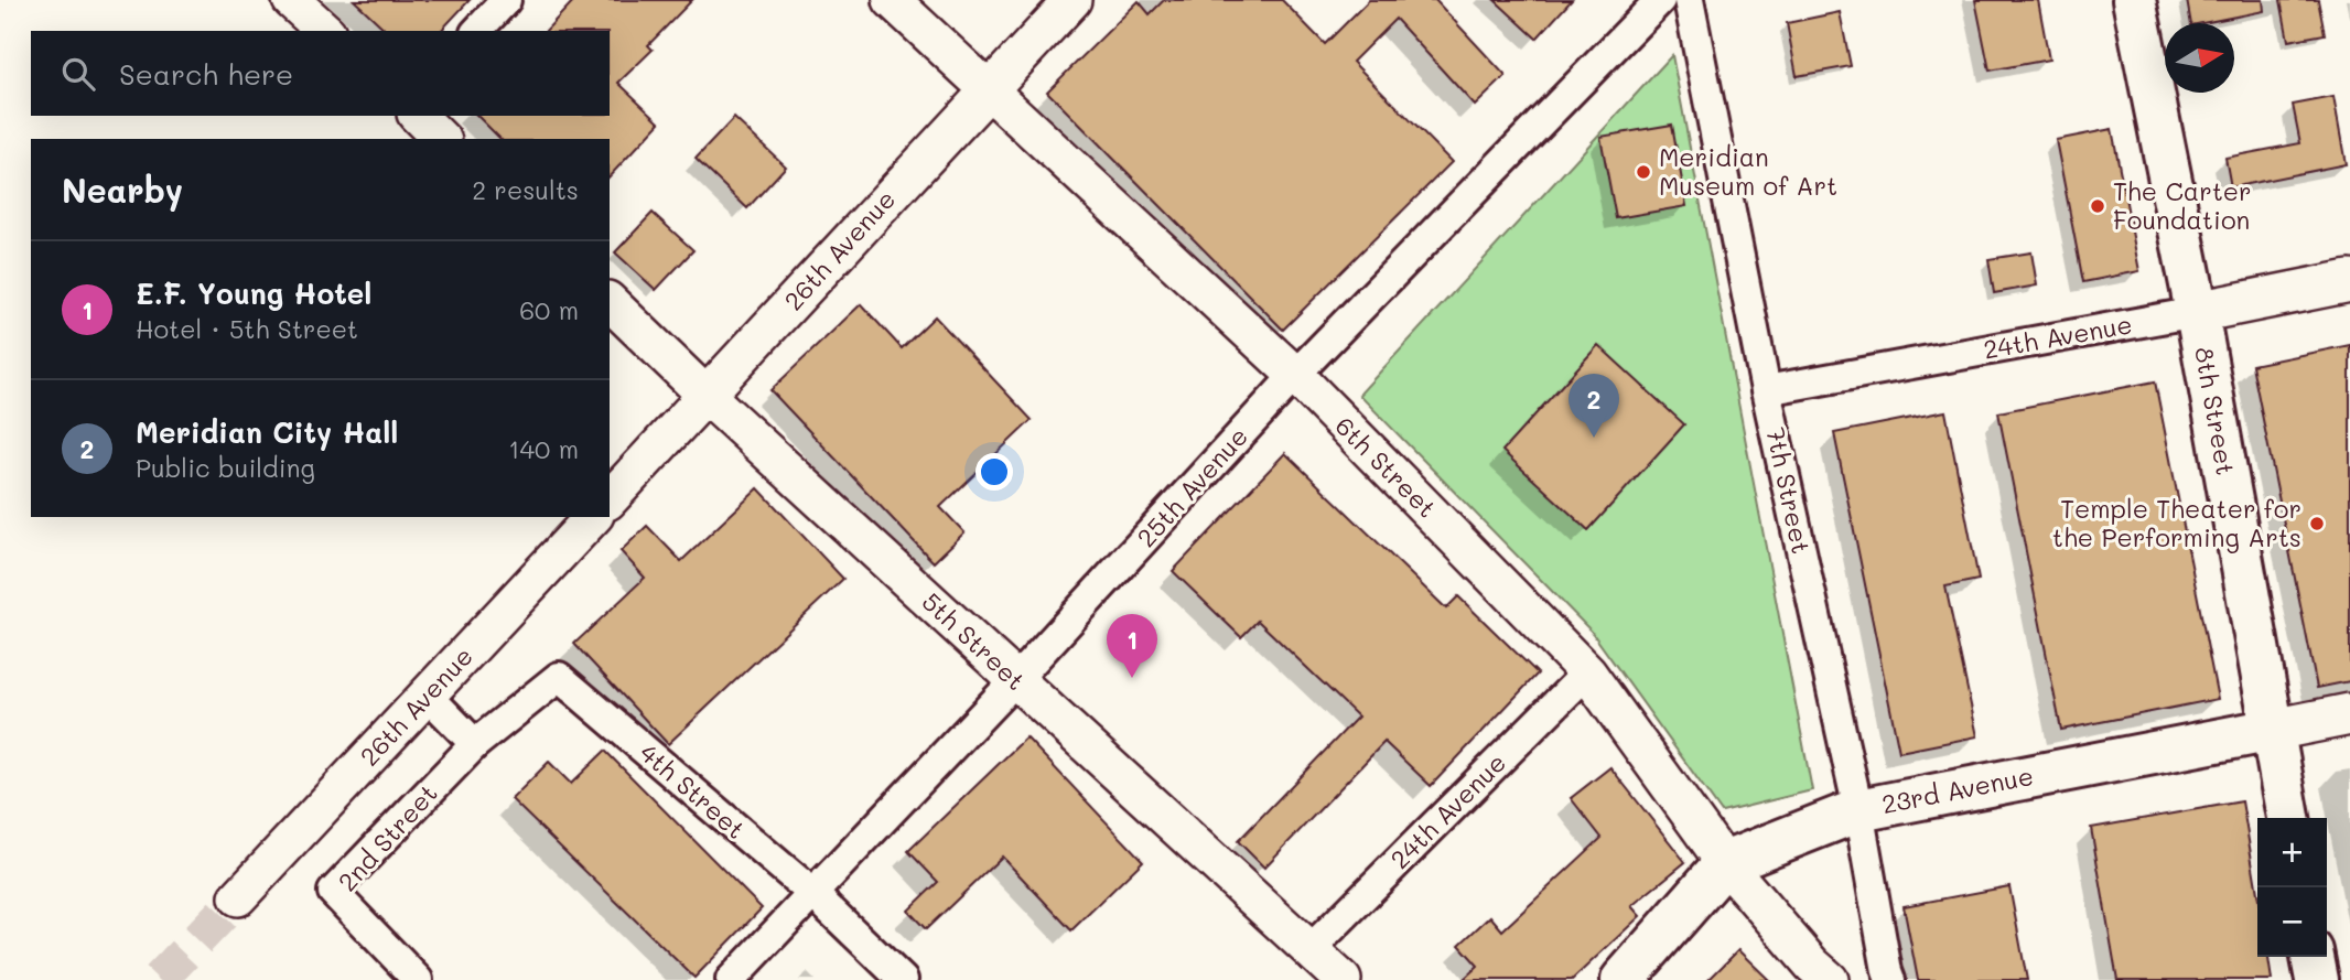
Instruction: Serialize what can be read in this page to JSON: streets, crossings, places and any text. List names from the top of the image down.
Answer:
{
  "streets": {
    "main road": ["24th Avenue", "8th Street", "23rd Avenue"],
    "street": [
      "26th Avenue",
      "6th Street",
      "25th Avenue",
      "7th Street",
      "5th Street",
      "4th Street",
      "2nd Street"
    ]
  },
  "crossings": [
    ["26th Avenue", "6th Street"],
    ["26th Avenue", "5th Street"],
    ["24th Avenue", "8th Street"],
    ["24th Avenue", "6th Street"],
    ["24th Avenue", "7th Street"],
    ["24th Avenue", "5th Street"],
    ["8th Street", "23rd Avenue"],
    ["6th Street", "25th Avenue"],
    ["6th Street", "23rd Avenue"],
    ["25th Avenue", "5th Street"],
    ["25th Avenue", "4th Street"],
    ["7th Street", "23rd Avenue"],
    ["4th Street", "2nd Street"]
  ],
  "places": ["Meridian Museum of Art", "The Carter Foundation", "Temple Theater for the Performing Arts"],
  "north": "right",
  "page": {
    "search": "Search here",
    "heading": ["Nearby", "2 results"],
    "list": [
      {
        "mark": "1",
        "name": "E.F. Young Hotel",
        "note": "Hotel · 5th Street",
        "value": "60 m"
      },
      {
        "mark": "2",
        "name": "Meridian City Hall",
        "note": "Public building",
        "value": "140 m"
      }
    ],
    "pins": ["2", "1"],
    "map_buttons": ["+", "−"]
  }
}
